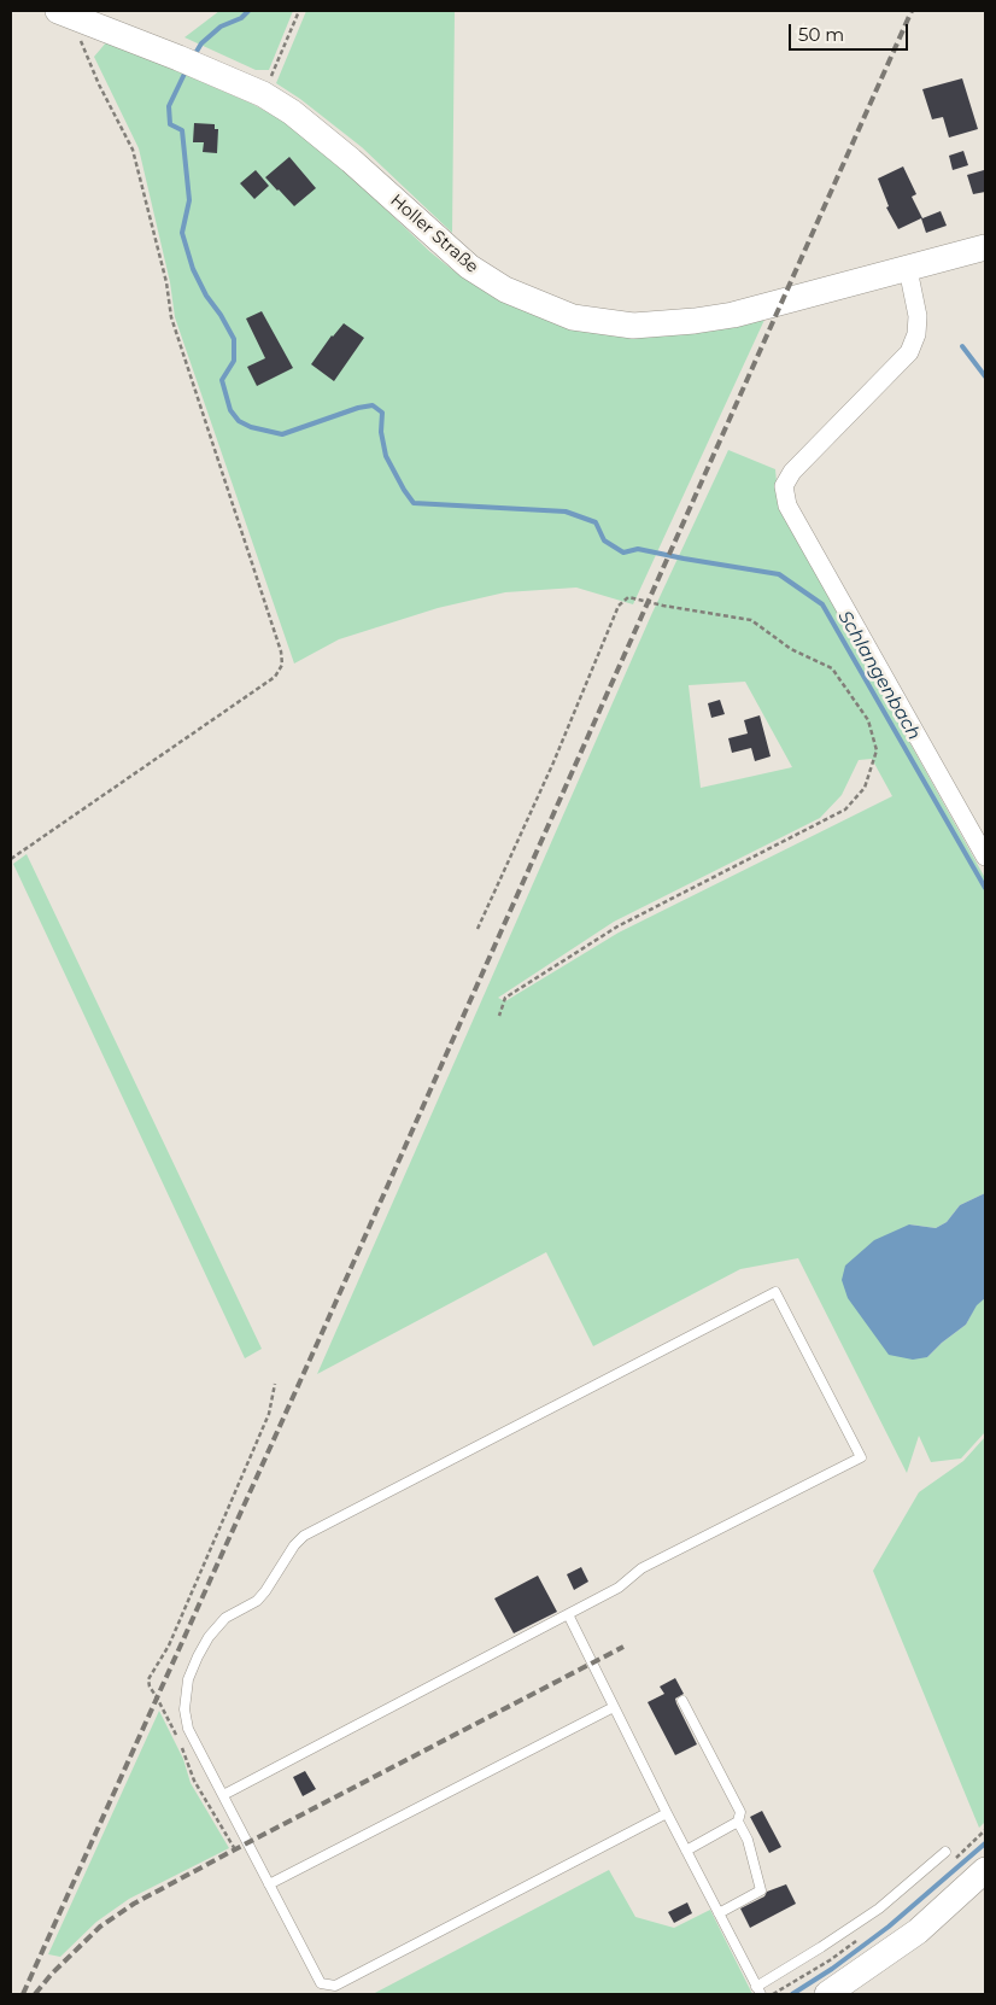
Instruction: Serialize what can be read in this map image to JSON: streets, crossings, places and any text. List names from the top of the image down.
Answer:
{
  "streets": {
    "street": ["Holler Straße"]
  },
  "water": ["Schlangenbach"],
  "scale_bar": "50 m"
}
